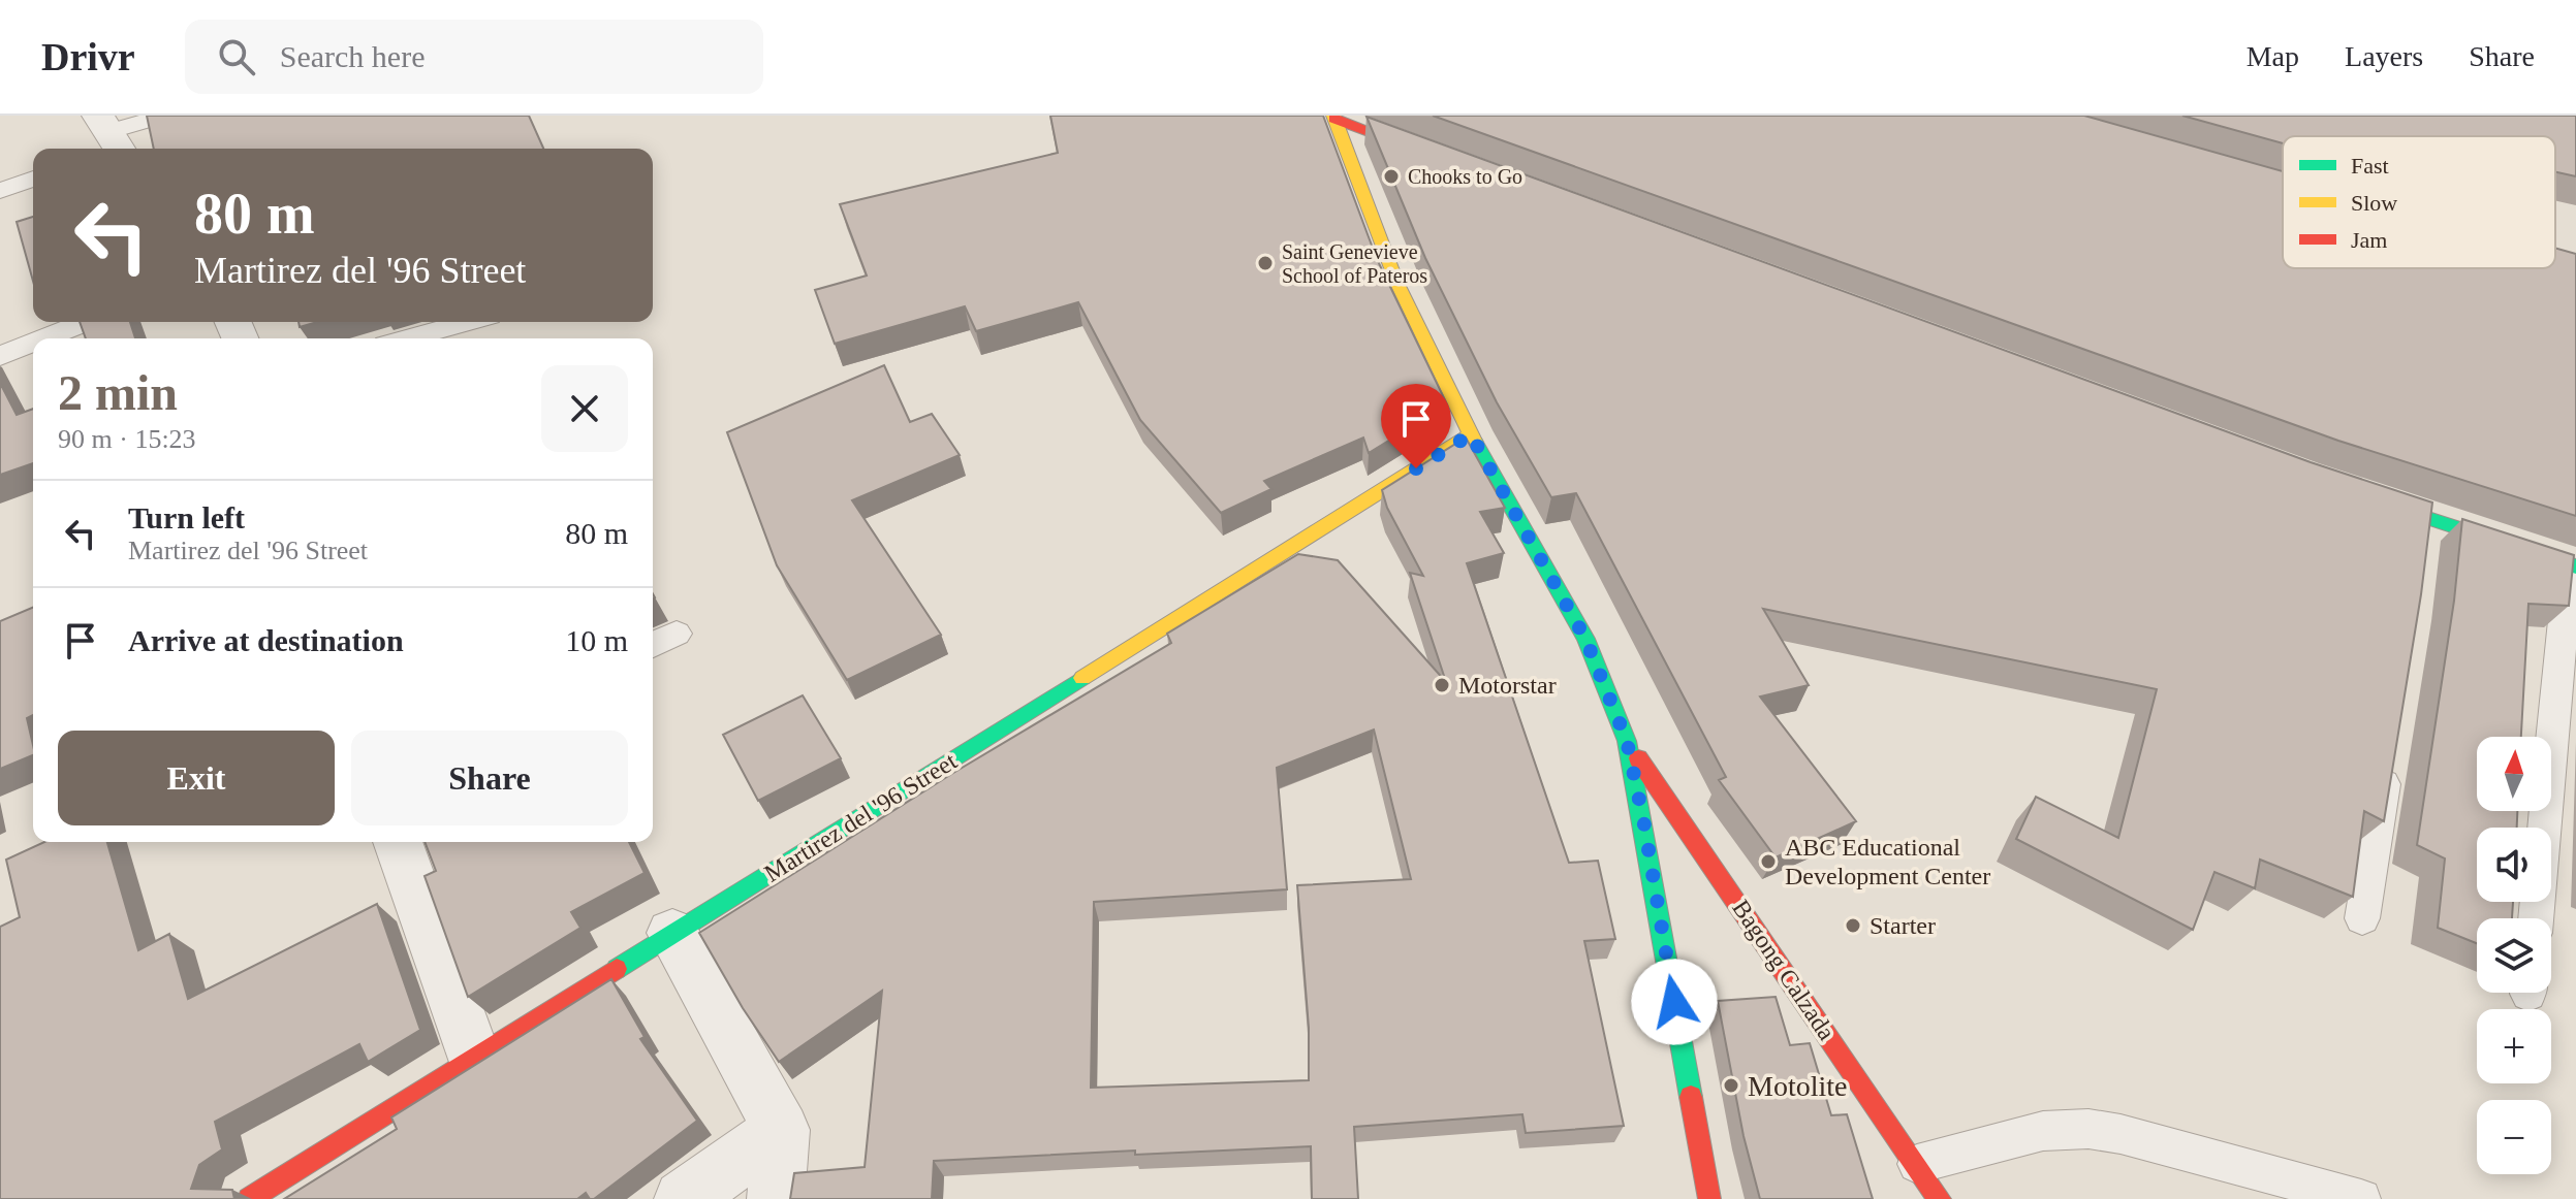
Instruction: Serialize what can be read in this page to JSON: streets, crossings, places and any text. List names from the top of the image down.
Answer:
{
  "streets": {
    "street": ["Martirez del '96 Street", "Bagong Calzada"]
  },
  "places": [
    "Chooks to Go",
    "Saint Genevieve School of Pateros",
    "Motorstar",
    "ABC Educational Development Center",
    "Starter",
    "Motolite"
  ],
  "legend": ["Fast", "Slow", "Jam"],
  "north": "top",
  "page": {
    "header": "Drivr",
    "search": "Search here",
    "nav": ["Map", "Layers", "Share"],
    "turn": ["80 m", "Martirez del '96 Street"],
    "heading": ["2 min", "90 m · 15:23"],
    "list": [
      {
        "name": "Turn left",
        "note": "Martirez del '96 Street",
        "value": "80 m"
      },
      {
        "name": "Arrive at destination",
        "value": "10 m"
      }
    ],
    "buttons": ["Exit", "Share"],
    "map_buttons": ["+", "−"]
  }
}
